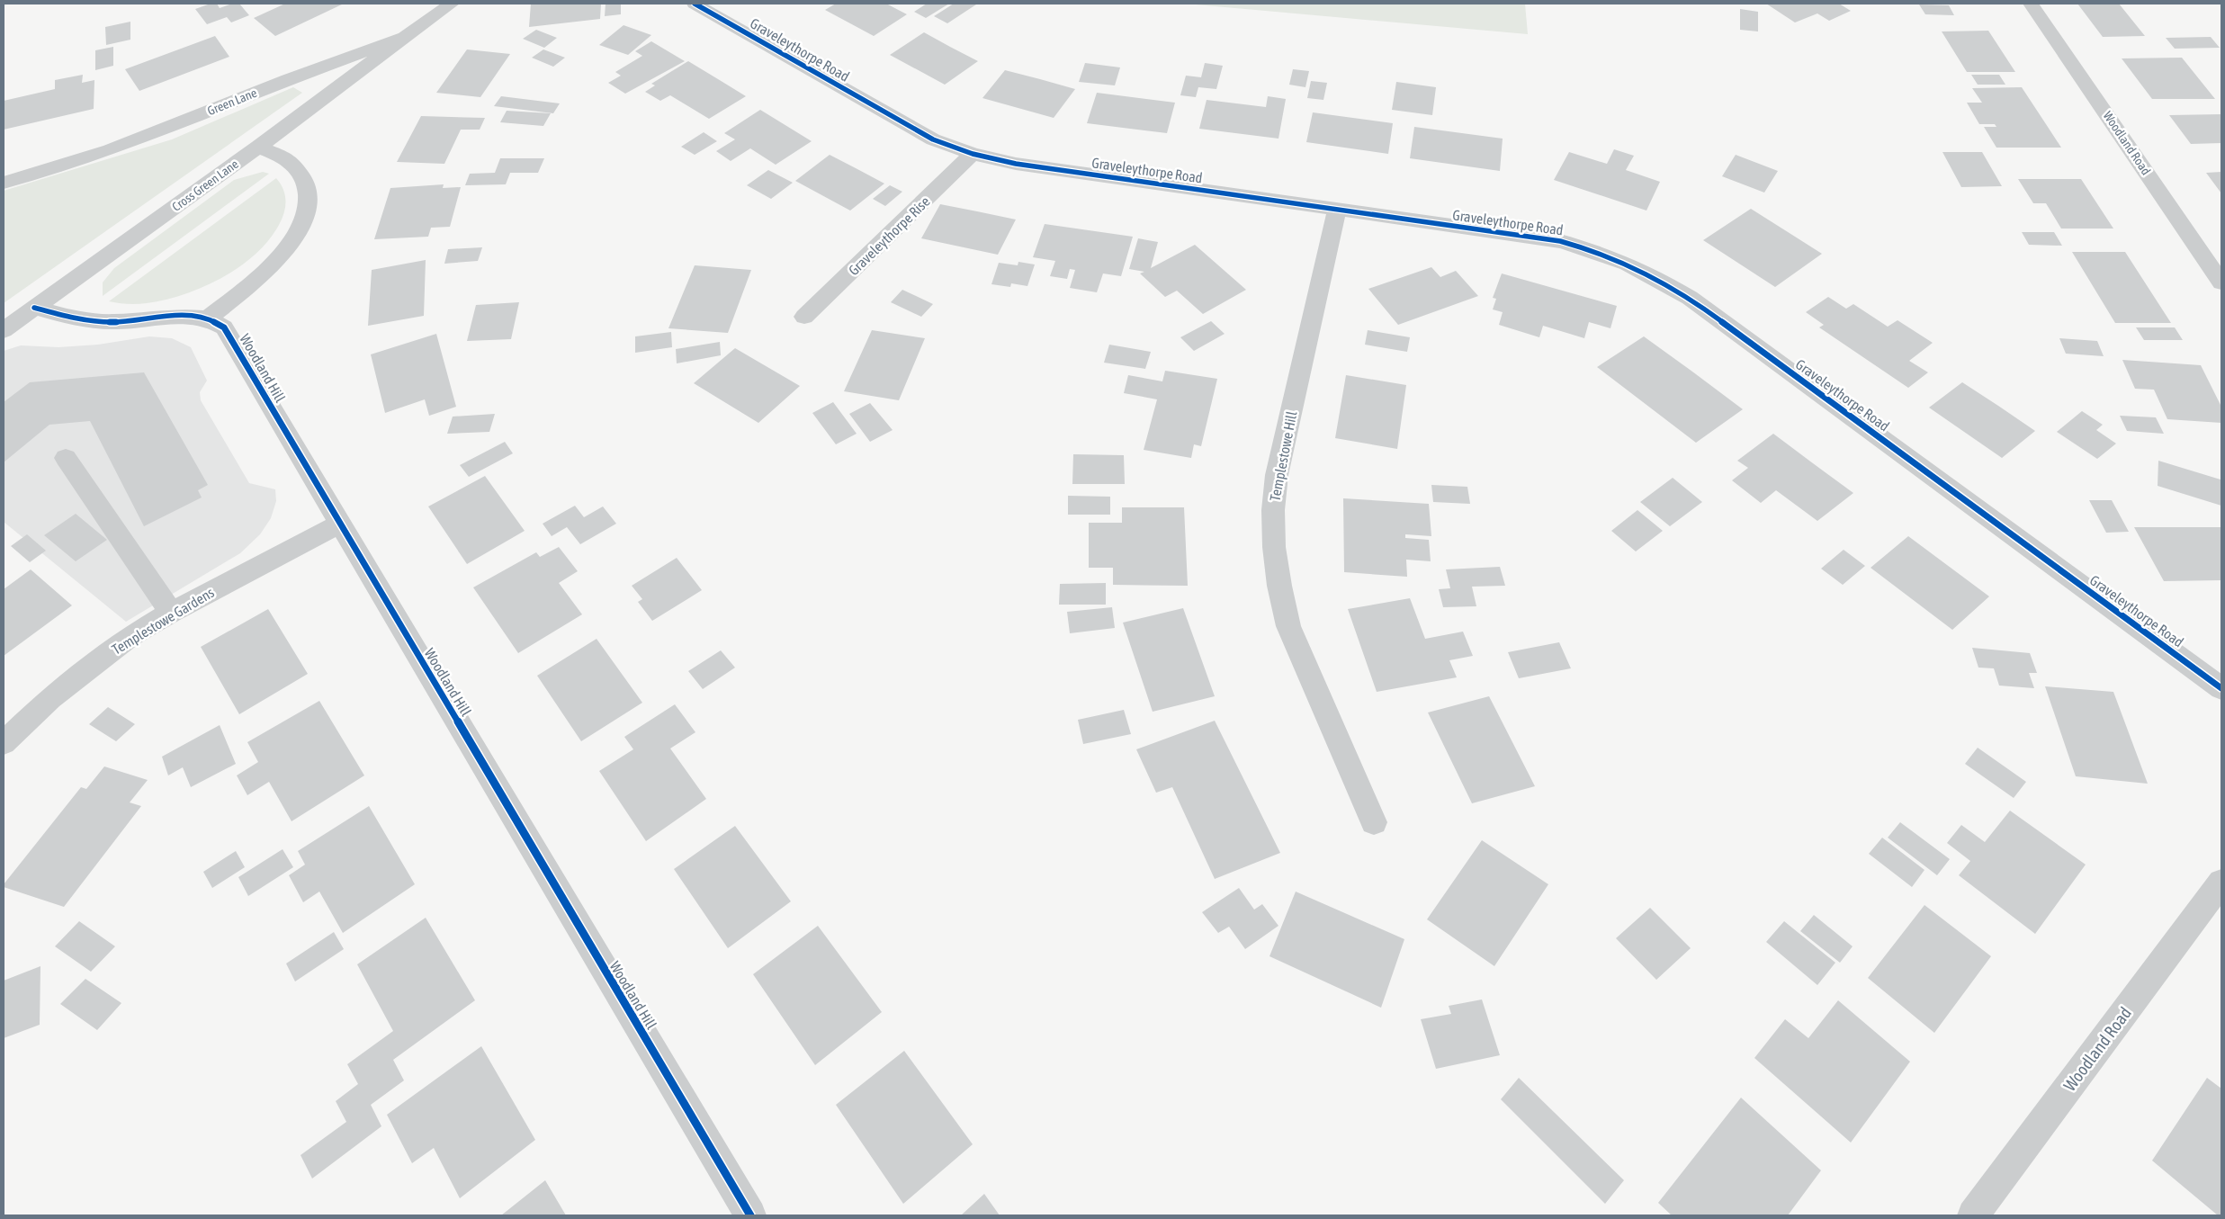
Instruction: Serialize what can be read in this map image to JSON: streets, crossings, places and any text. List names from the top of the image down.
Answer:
{
  "streets": {
    "street": [
      "Graveleythorpe Road",
      "Green Lane",
      "Woodland Road",
      "Cross Green Lane",
      "Graveleythorpe Rise",
      "Woodland Hill",
      "Templestowe Hill",
      "Templestowe Gardens"
    ]
  },
  "crossings": [
    ["Graveleythorpe Road", "Graveleythorpe Rise"],
    ["Graveleythorpe Road", "Templestowe Hill"],
    ["Green Lane", "Cross Green Lane"],
    ["Cross Green Lane", "Woodland Hill"],
    ["Woodland Hill", "Templestowe Gardens"]
  ]
}
